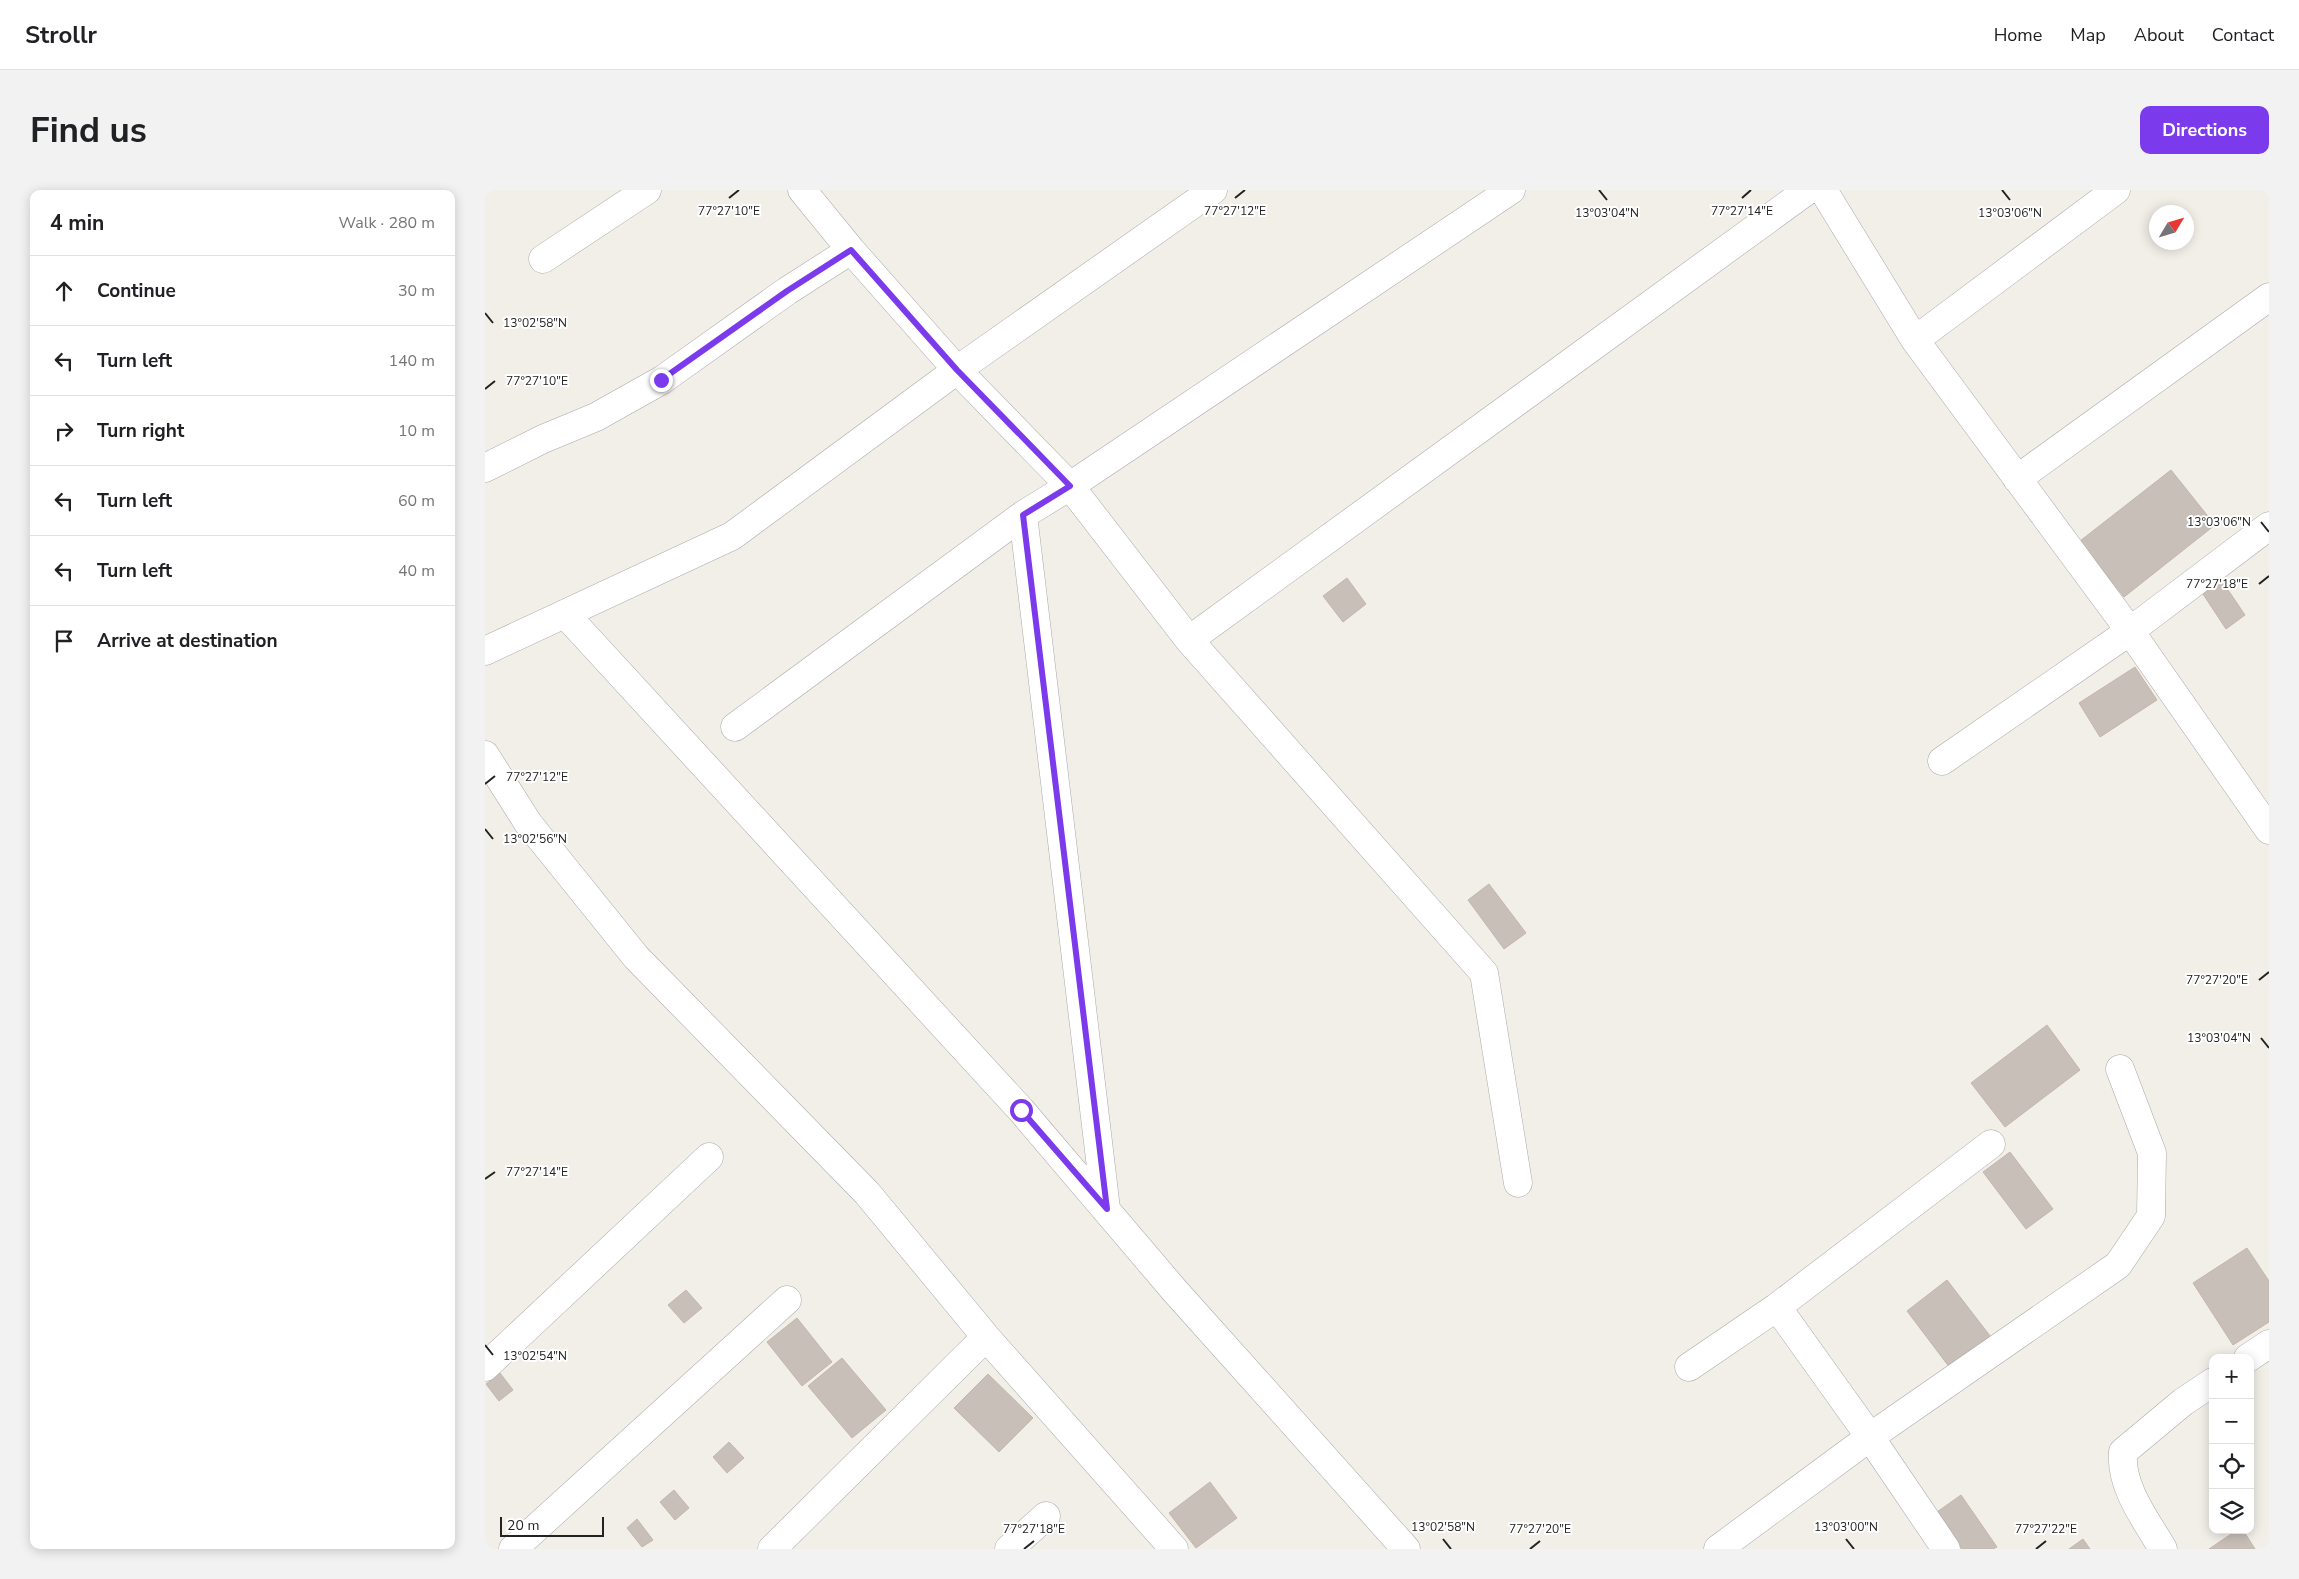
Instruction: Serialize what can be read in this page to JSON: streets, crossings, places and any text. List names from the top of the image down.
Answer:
{
  "scale_bar": "20 m",
  "north": "top right",
  "page": {
    "header": "Strollr",
    "nav": [
      "Home",
      "Map",
      "About",
      "Contact"
    ],
    "buttons": "Directions",
    "title": "Find us",
    "heading": ["4 min", "Walk · 280 m"],
    "list": [
      ["Continue", "30 m"],
      ["Turn left", "140 m"],
      ["Turn right", "10 m"],
      ["Turn left", "60 m"],
      ["Turn left", "40 m"],
      "Arrive at destination"
    ],
    "map_buttons": ["+", "−"],
    "scale": "20 m"
  },
  "coordinates": [
    "77°27'10\"E",
    "77°27'12\"E",
    "77°27'14\"E",
    "13°03'06\"N",
    "13°03'04\"N",
    "13°02'58\"N",
    "77°27'18\"E",
    "13°02'56\"N",
    "77°27'20\"E",
    "13°02'54\"N",
    "13°03'00\"N",
    "77°27'22\"E"
  ]
}
